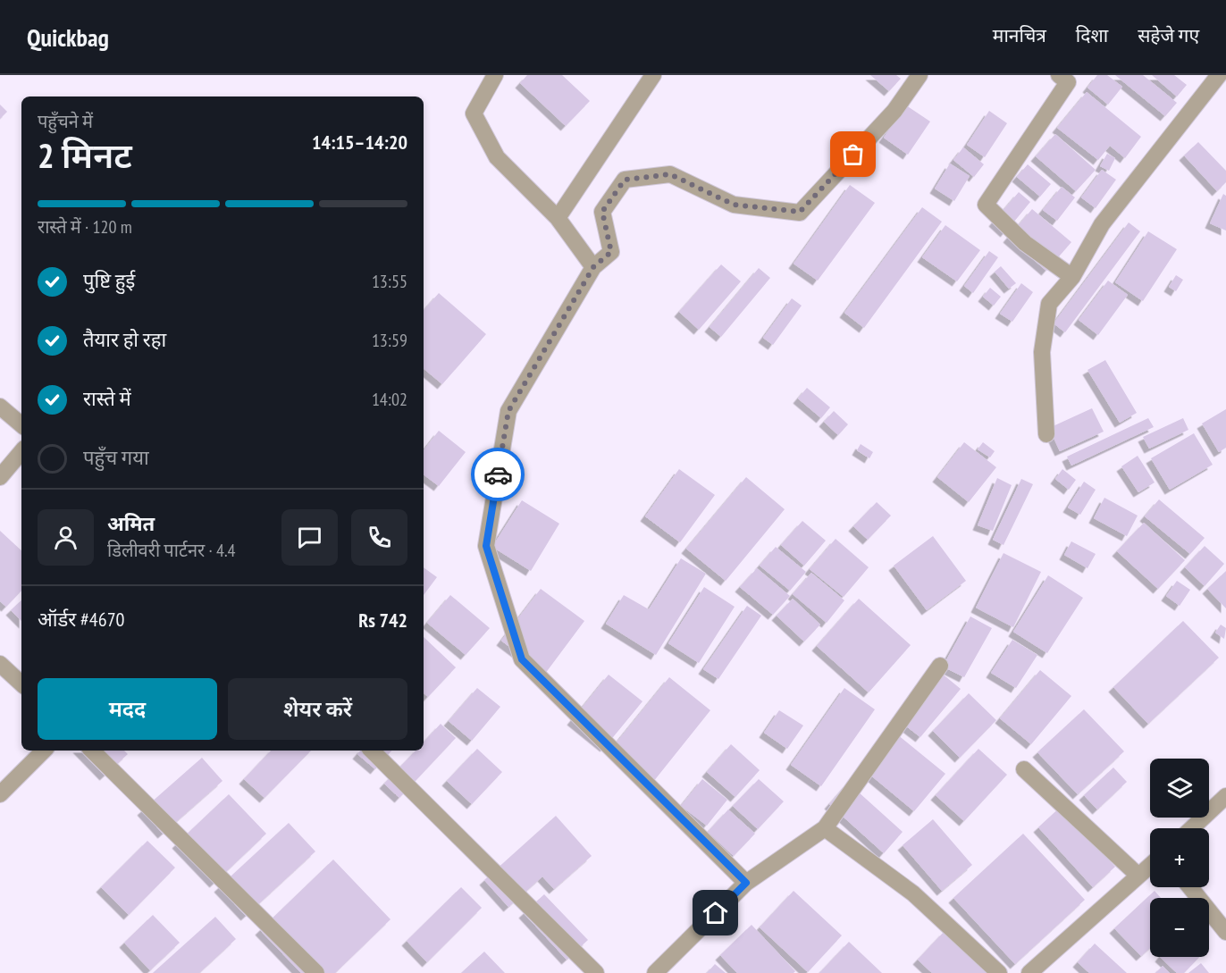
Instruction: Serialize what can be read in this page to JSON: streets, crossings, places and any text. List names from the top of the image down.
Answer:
{
  "page": {
    "header": "Quickbag",
    "nav": ["मानचित्र", "दिशा", "सहेजे गए"],
    "heading": ["2 मिनट", "पहुँचने में", "14:15–14:20"],
    "panel": [
      "अमित",
      "डिलीवरी पार्टनर · 4.4",
      "ऑर्डर #4670",
      "Rs 742"
    ],
    "bar": "रास्ते में · 120 m",
    "list": [
      ["पुष्टि हुई", "13:55"],
      ["तैयार हो रहा", "13:59"],
      ["रास्ते में", "14:02"],
      "पहुँच गया"
    ],
    "buttons": ["मदद", "शेयर करें"],
    "map_buttons": ["+", "−"]
  }
}
